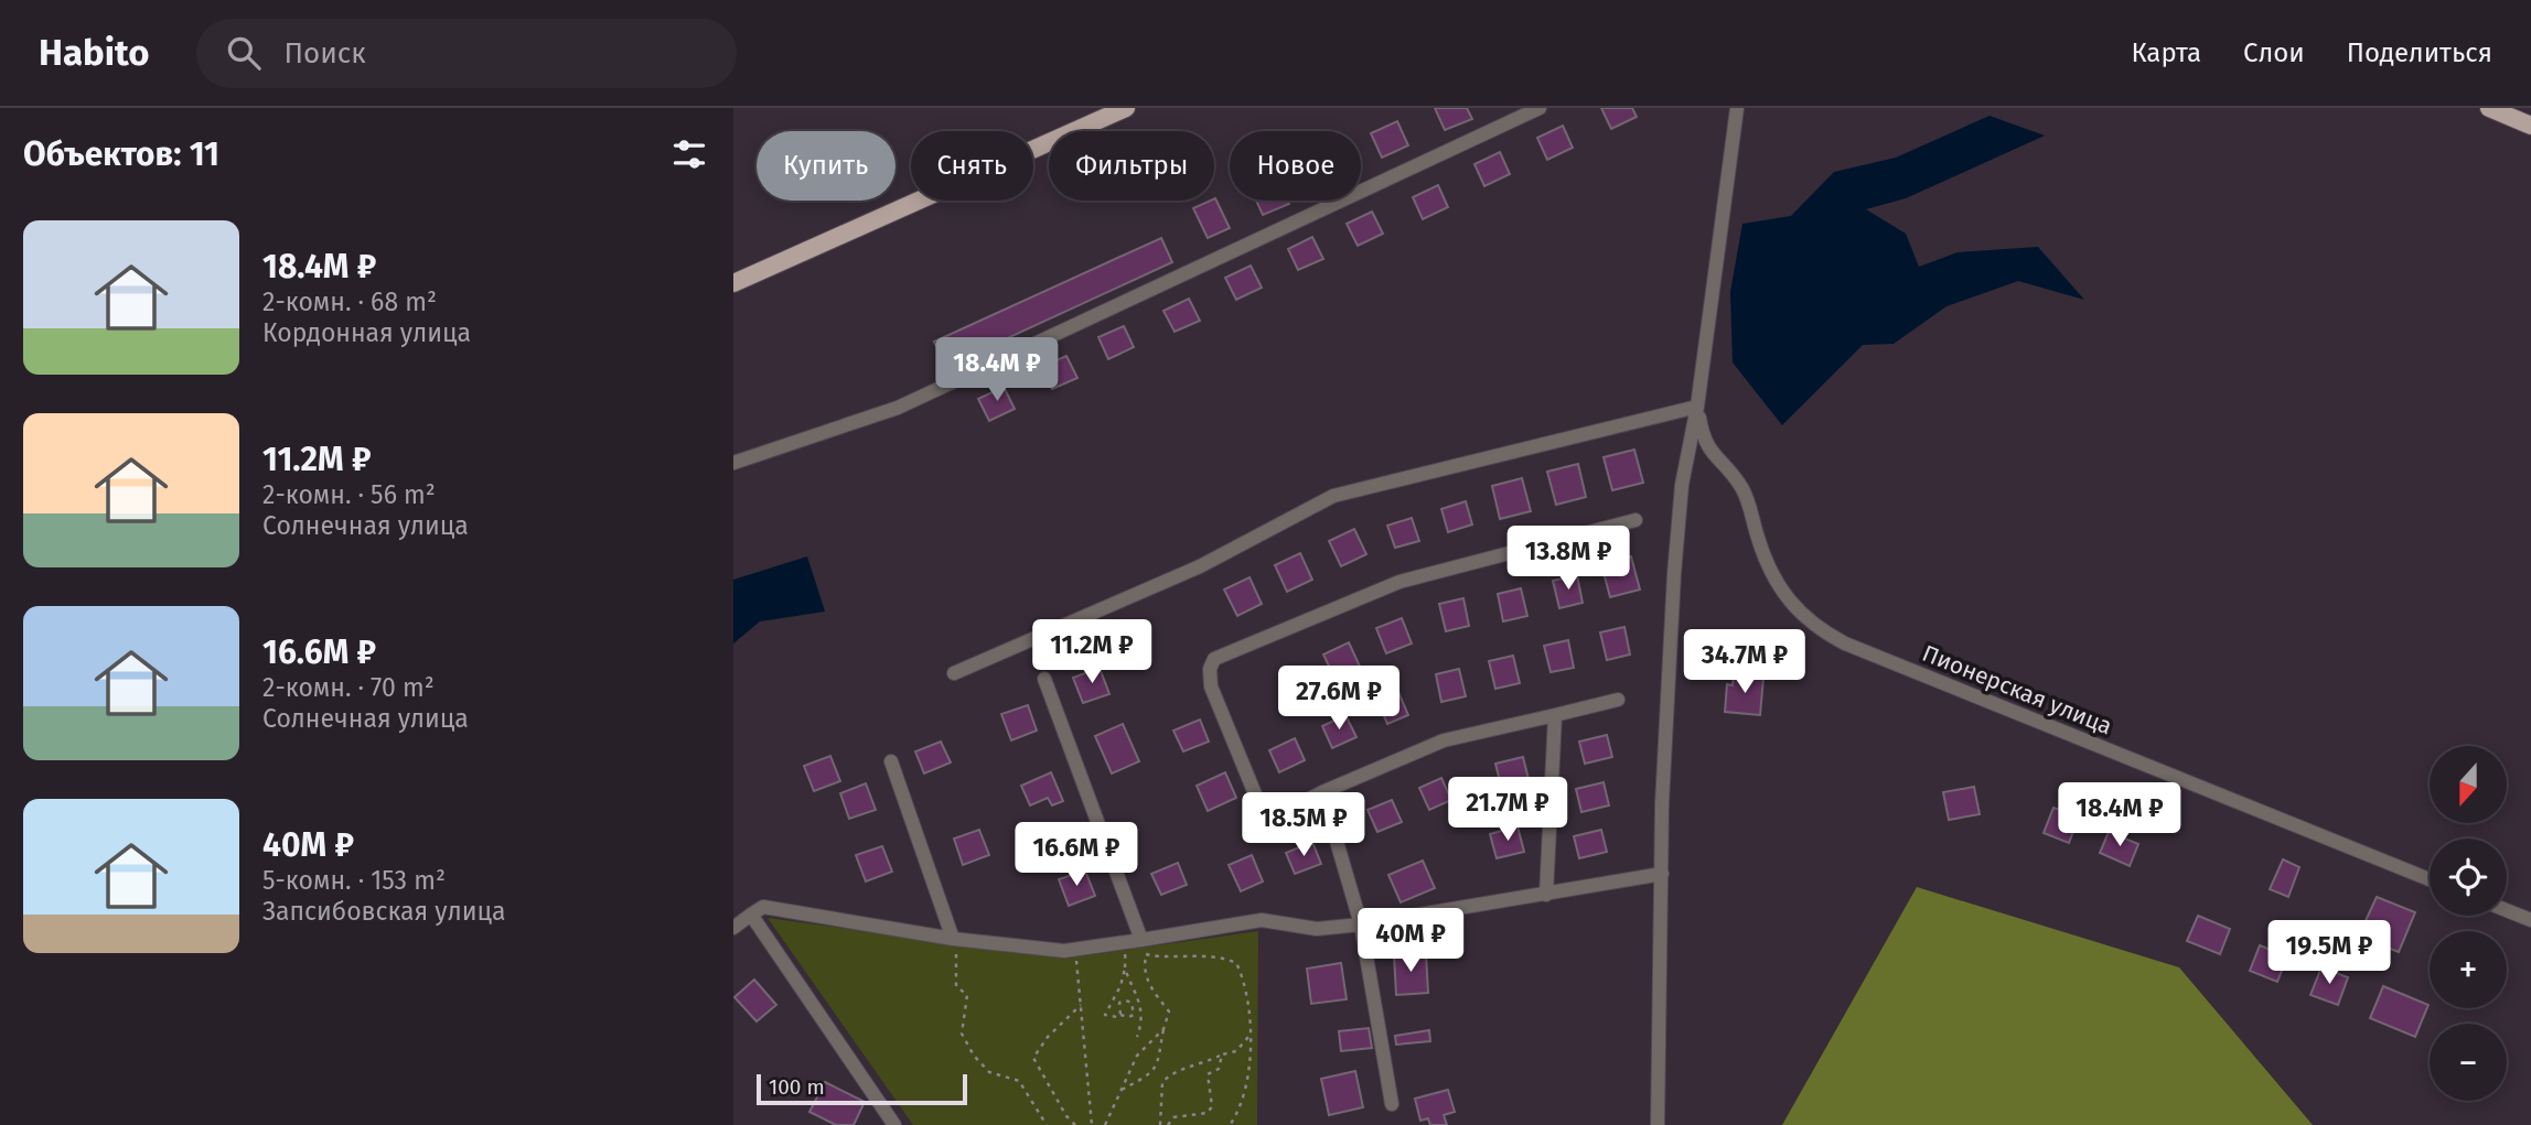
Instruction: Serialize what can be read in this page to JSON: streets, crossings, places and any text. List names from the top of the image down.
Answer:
{
  "streets": {
    "street": ["Пионерская улица"]
  },
  "scale_bar": "100 m",
  "north": "bottom",
  "page": {
    "header": "Habito",
    "search": "Поиск",
    "nav": ["Карта", "Слои", "Поделиться"],
    "heading": "Объектов: 11",
    "chip": [
      "Купить",
      "Снять",
      "Фильтры",
      "Новое"
    ],
    "list": [
      {
        "name": "18.4M ₽",
        "note": "2-комн. · 68 m² · Кордонная улица"
      },
      {
        "name": "11.2M ₽",
        "note": "2-комн. · 56 m² · Солнечная улица"
      },
      {
        "name": "16.6M ₽",
        "note": "2-комн. · 70 m² · Солнечная улица"
      },
      {
        "name": "40M ₽",
        "note": "5-комн. · 153 m² · Запсибовская улица"
      }
    ],
    "price": [
      "18.4M ₽",
      "13.8M ₽",
      "11.2M ₽",
      "34.7M ₽",
      "27.6M ₽",
      "21.7M ₽",
      "18.4M ₽",
      "18.5M ₽",
      "16.6M ₽",
      "40M ₽",
      "19.5M ₽"
    ],
    "map_buttons": ["+", "−"],
    "scale": "100 m"
  }
}
